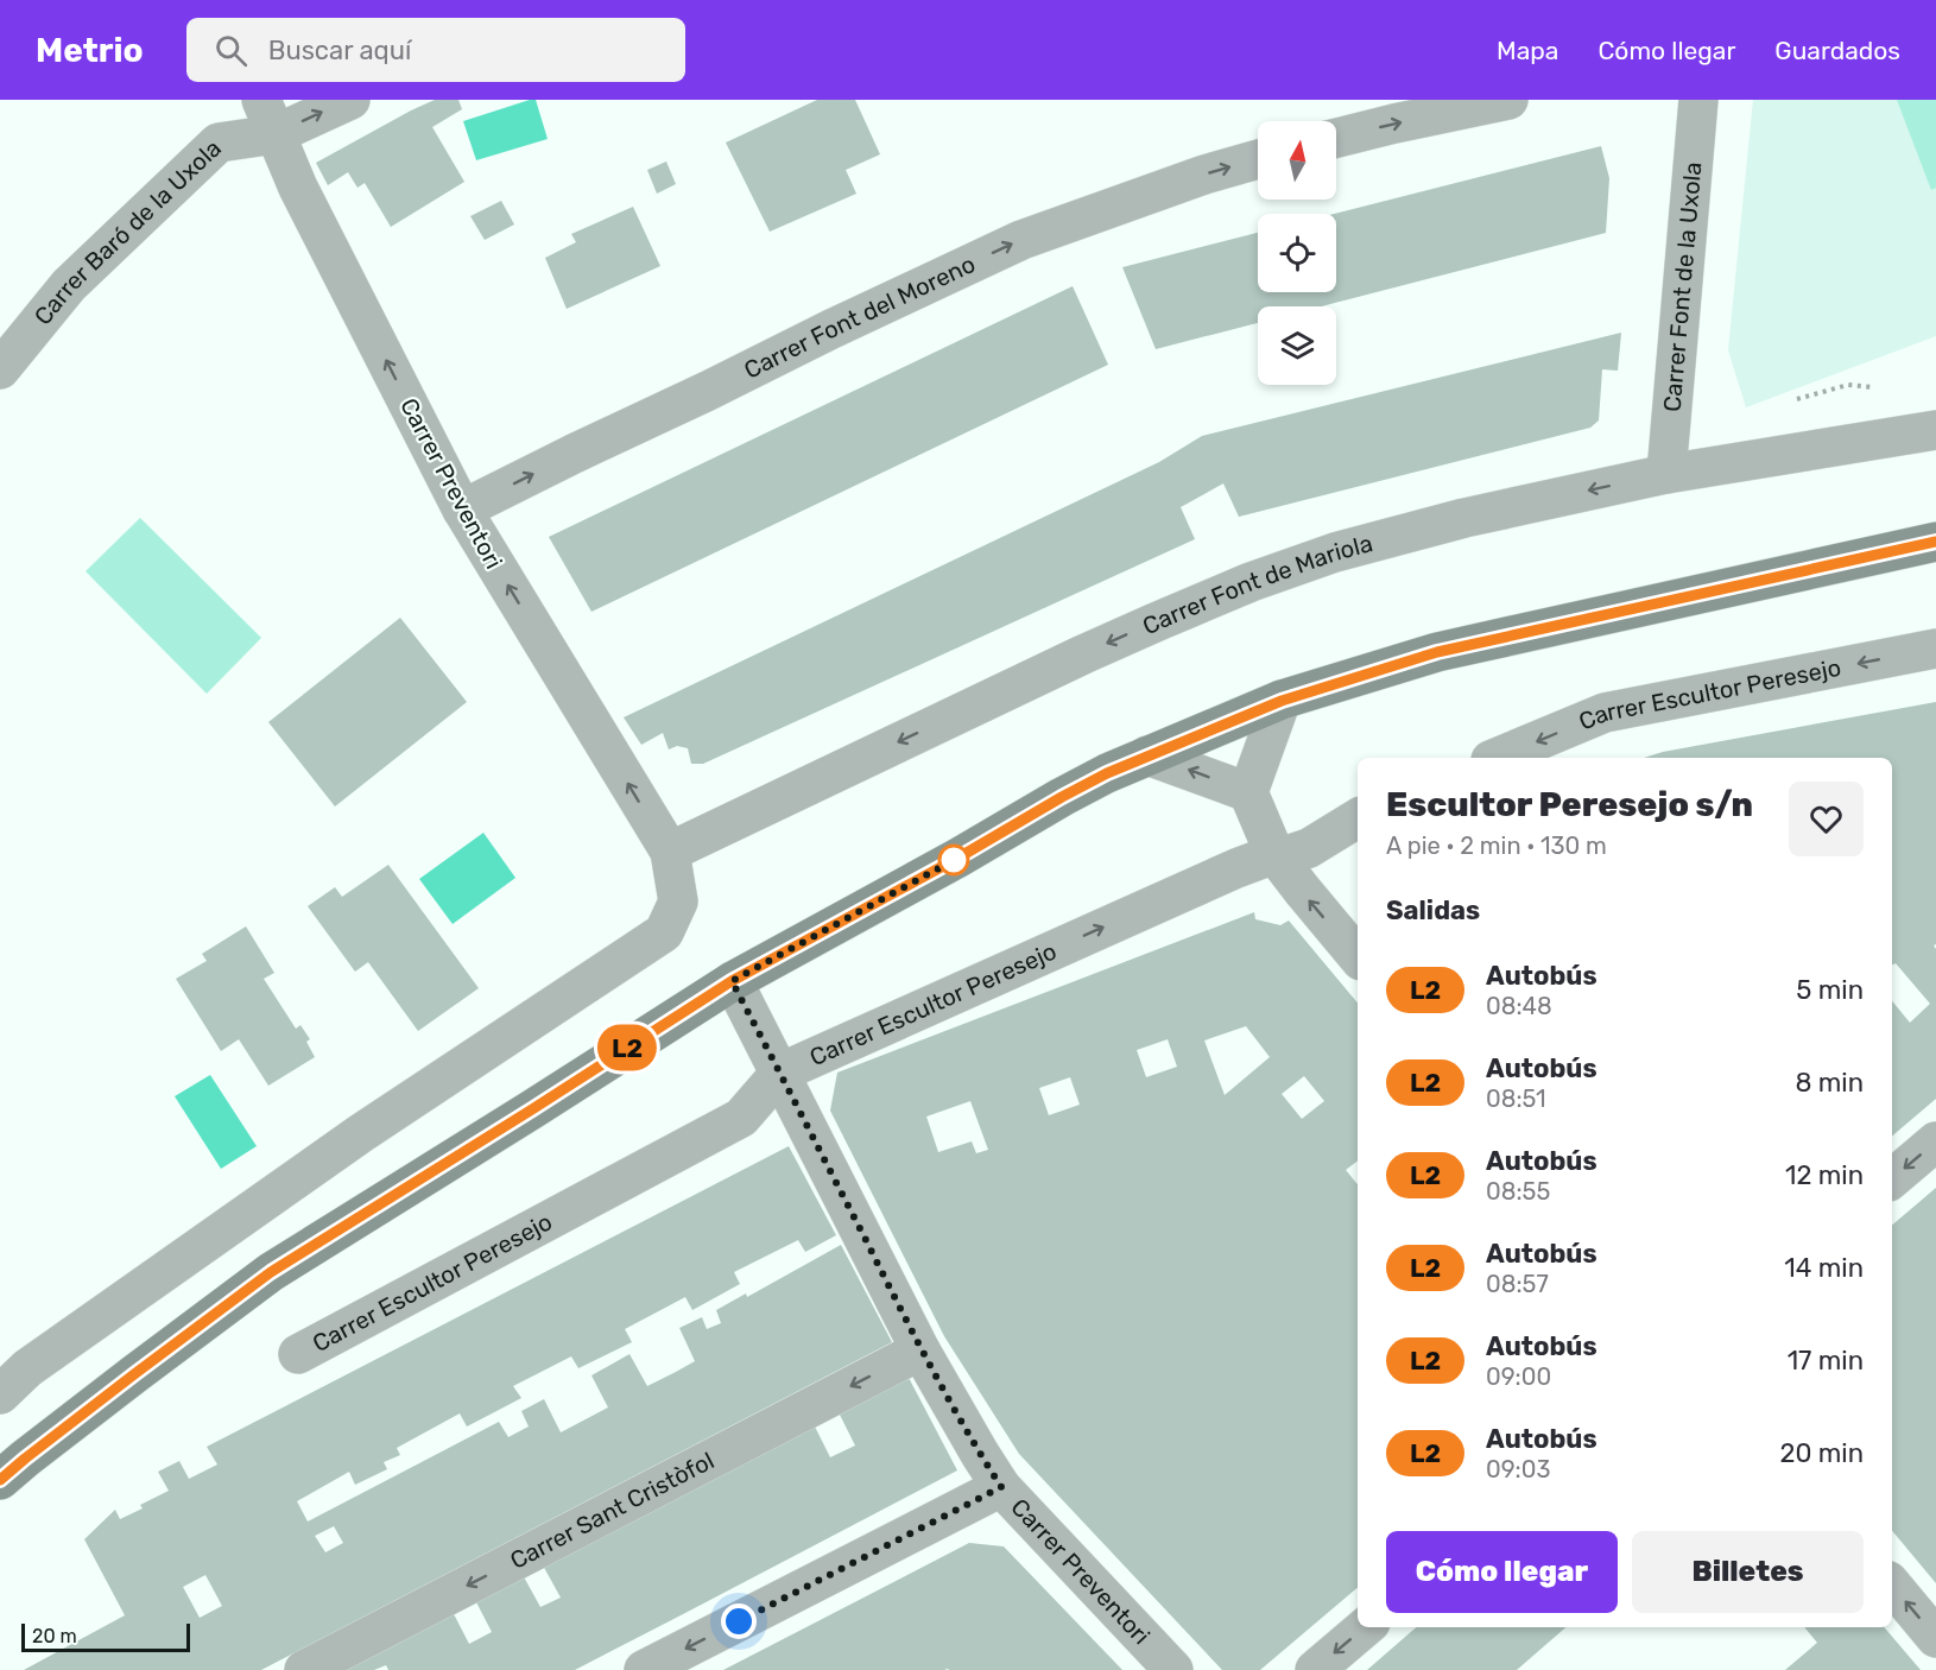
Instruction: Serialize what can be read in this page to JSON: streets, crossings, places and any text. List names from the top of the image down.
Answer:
{
  "streets": {
    "street": [
      "Carrer Baró de la Uxola",
      "Carrer Font de la Uxola",
      "Carrer Font del Moreno",
      "Carrer Preventori",
      "Carrer Font de Mariola",
      "Carrer Escultor Peresejo",
      "Carrer Sant Cristòfol"
    ]
  },
  "crossings": [
    ["Carrer Baró de la Uxola", "Carrer Preventori"],
    ["Carrer Font de la Uxola", "Carrer Font de Mariola"],
    ["Carrer Font del Moreno", "Carrer Preventori"],
    ["Carrer Preventori", "Carrer Font de Mariola"],
    ["Carrer Preventori", "Carrer Escultor Peresejo"],
    ["Carrer Preventori", "Carrer Sant Cristòfol"]
  ],
  "one_way": ["Carrer Font del Moreno", "Carrer Preventori"],
  "lines": ["bus line L2"],
  "scale_bar": "20 m",
  "north": "top",
  "page": {
    "header": "Metrio",
    "search": "Buscar aquí",
    "nav": ["Mapa", "Cómo llegar", "Guardados"],
    "on_map": "L2",
    "heading": [
      ["Escultor Peresejo s/n", "A pie · 2 min · 130 m"],
      "Salidas"
    ],
    "list": [
      {
        "mark": "L2",
        "name": "Autobús",
        "note": "08:48",
        "value": "5 min"
      },
      {
        "mark": "L2",
        "name": "Autobús",
        "note": "08:51",
        "value": "8 min"
      },
      {
        "mark": "L2",
        "name": "Autobús",
        "note": "08:55",
        "value": "12 min"
      },
      {
        "mark": "L2",
        "name": "Autobús",
        "note": "08:57",
        "value": "14 min"
      },
      {
        "mark": "L2",
        "name": "Autobús",
        "note": "09:00",
        "value": "17 min"
      },
      {
        "mark": "L2",
        "name": "Autobús",
        "note": "09:03",
        "value": "20 min"
      }
    ],
    "buttons": ["Cómo llegar", "Billetes"],
    "scale": "20 m"
  }
}
